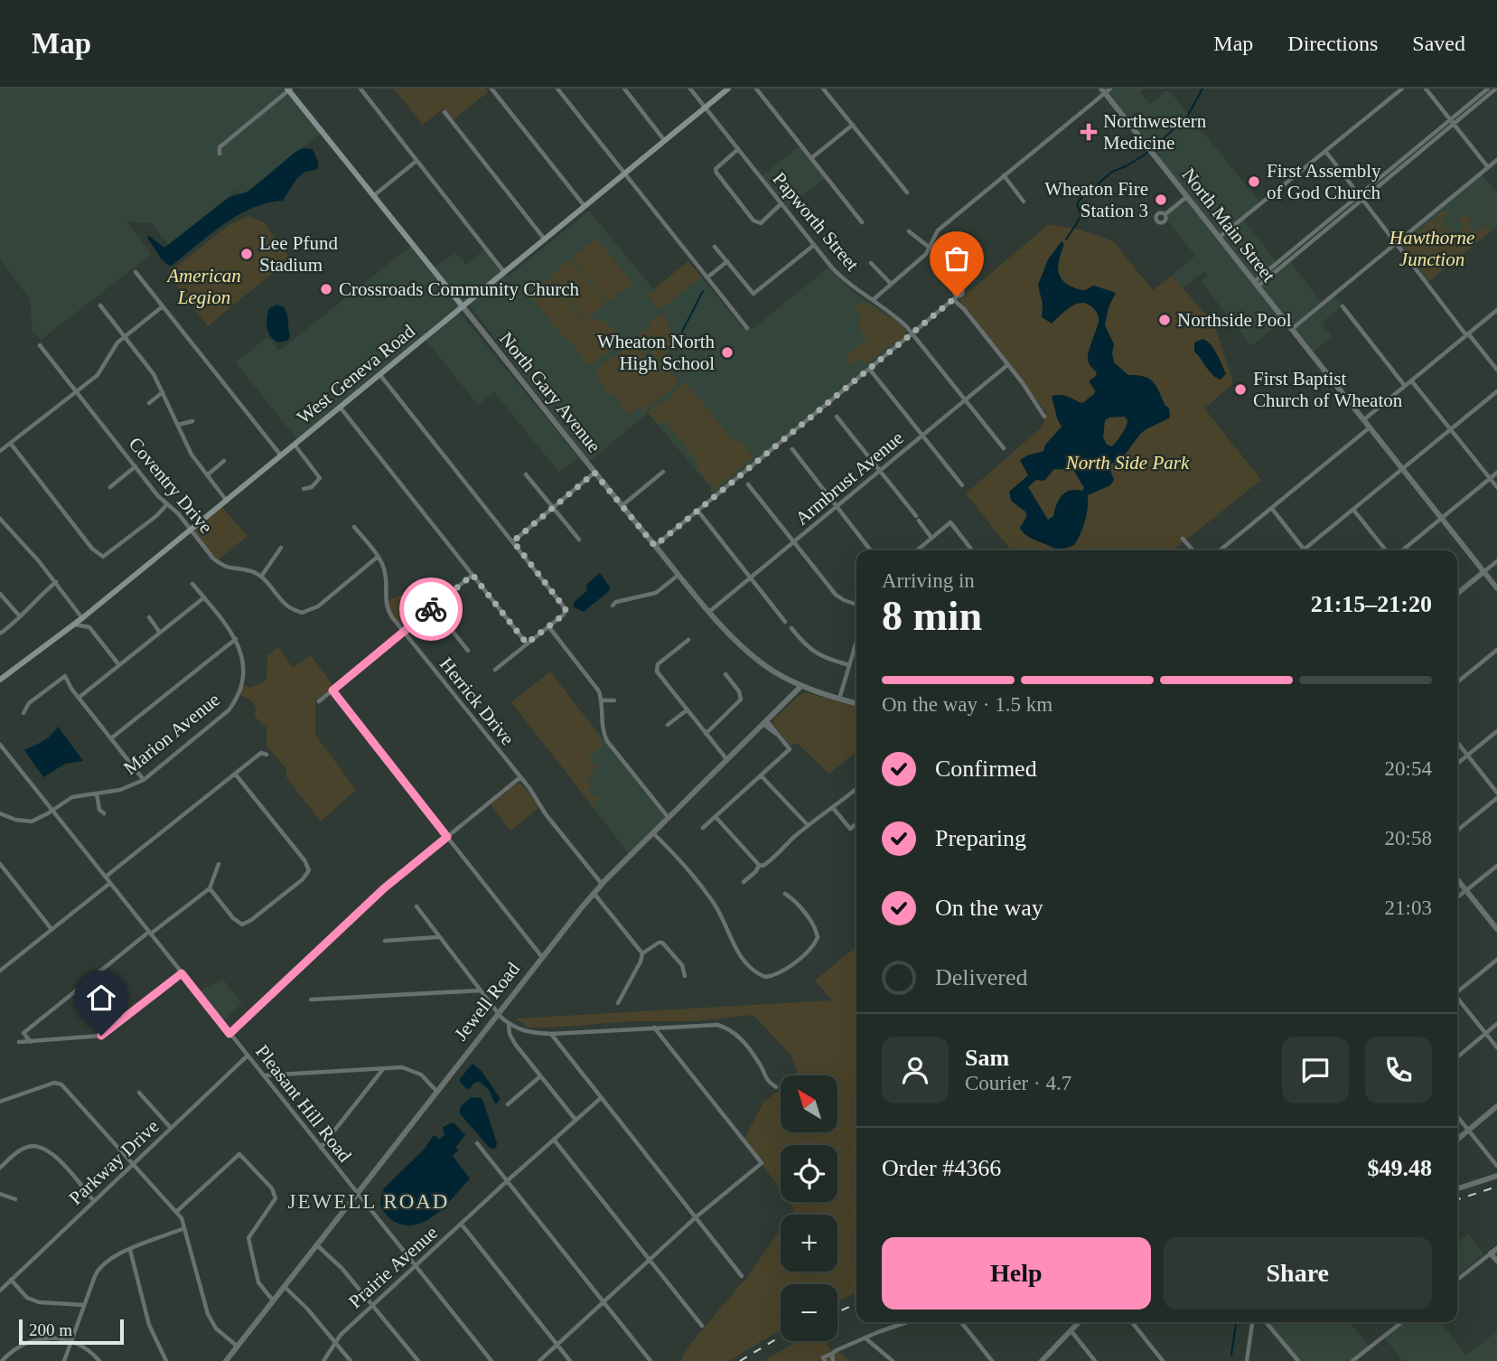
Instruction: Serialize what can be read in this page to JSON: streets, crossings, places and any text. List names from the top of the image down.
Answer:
{
  "streets": {
    "main road": ["West Geneva Road", "North Gary Avenue"],
    "street": [
      "Papworth Street",
      "North Main Street",
      "Armbrust Avenue",
      "Coventry Drive",
      "Herrick Drive",
      "Marion Avenue",
      "Jewell Road",
      "Pleasant Hill Road",
      "Parkway Drive",
      "Prairie Avenue"
    ]
  },
  "crossings": [
    ["Papworth Street", "West Geneva Road"],
    ["Papworth Street", "Armbrust Avenue"],
    ["West Geneva Road", "North Gary Avenue"],
    ["West Geneva Road", "Coventry Drive"],
    ["North Gary Avenue", "Armbrust Avenue"],
    ["North Gary Avenue", "Jewell Road"],
    ["Herrick Drive", "Jewell Road"],
    ["Marion Avenue", "Pleasant Hill Road"],
    ["Jewell Road", "Pleasant Hill Road"],
    ["Pleasant Hill Road", "Parkway Drive"],
    ["Pleasant Hill Road", "Prairie Avenue"]
  ],
  "districts": ["JEWELL ROAD"],
  "parks": ["Hawthorne Junction", "American Legion", "North Side Park"],
  "places": {
    "health": ["Northwestern Medicine"],
    "other": [
      "First Assembly of God Church",
      "Wheaton Fire Station 3",
      "Lee Pfund Stadium",
      "Crossroads Community Church",
      "Northside Pool",
      "Wheaton North High School",
      "First Baptist Church of Wheaton"
    ]
  },
  "scale_bar": "200 m",
  "north": "top left",
  "page": {
    "header": "Map",
    "nav": ["Map", "Directions", "Saved"],
    "heading": ["8 min", "Arriving in", "21:15–21:20"],
    "panel": [
      "Sam",
      "Courier · 4.7",
      "Order #4366",
      "$49.48"
    ],
    "bar": "On the way · 1.5 km",
    "list": [
      ["Confirmed", "20:54"],
      ["Preparing", "20:58"],
      ["On the way", "21:03"],
      "Delivered"
    ],
    "map_buttons": ["+", "−"],
    "buttons": ["Help", "Share"],
    "scale": "200 m"
  }
}
